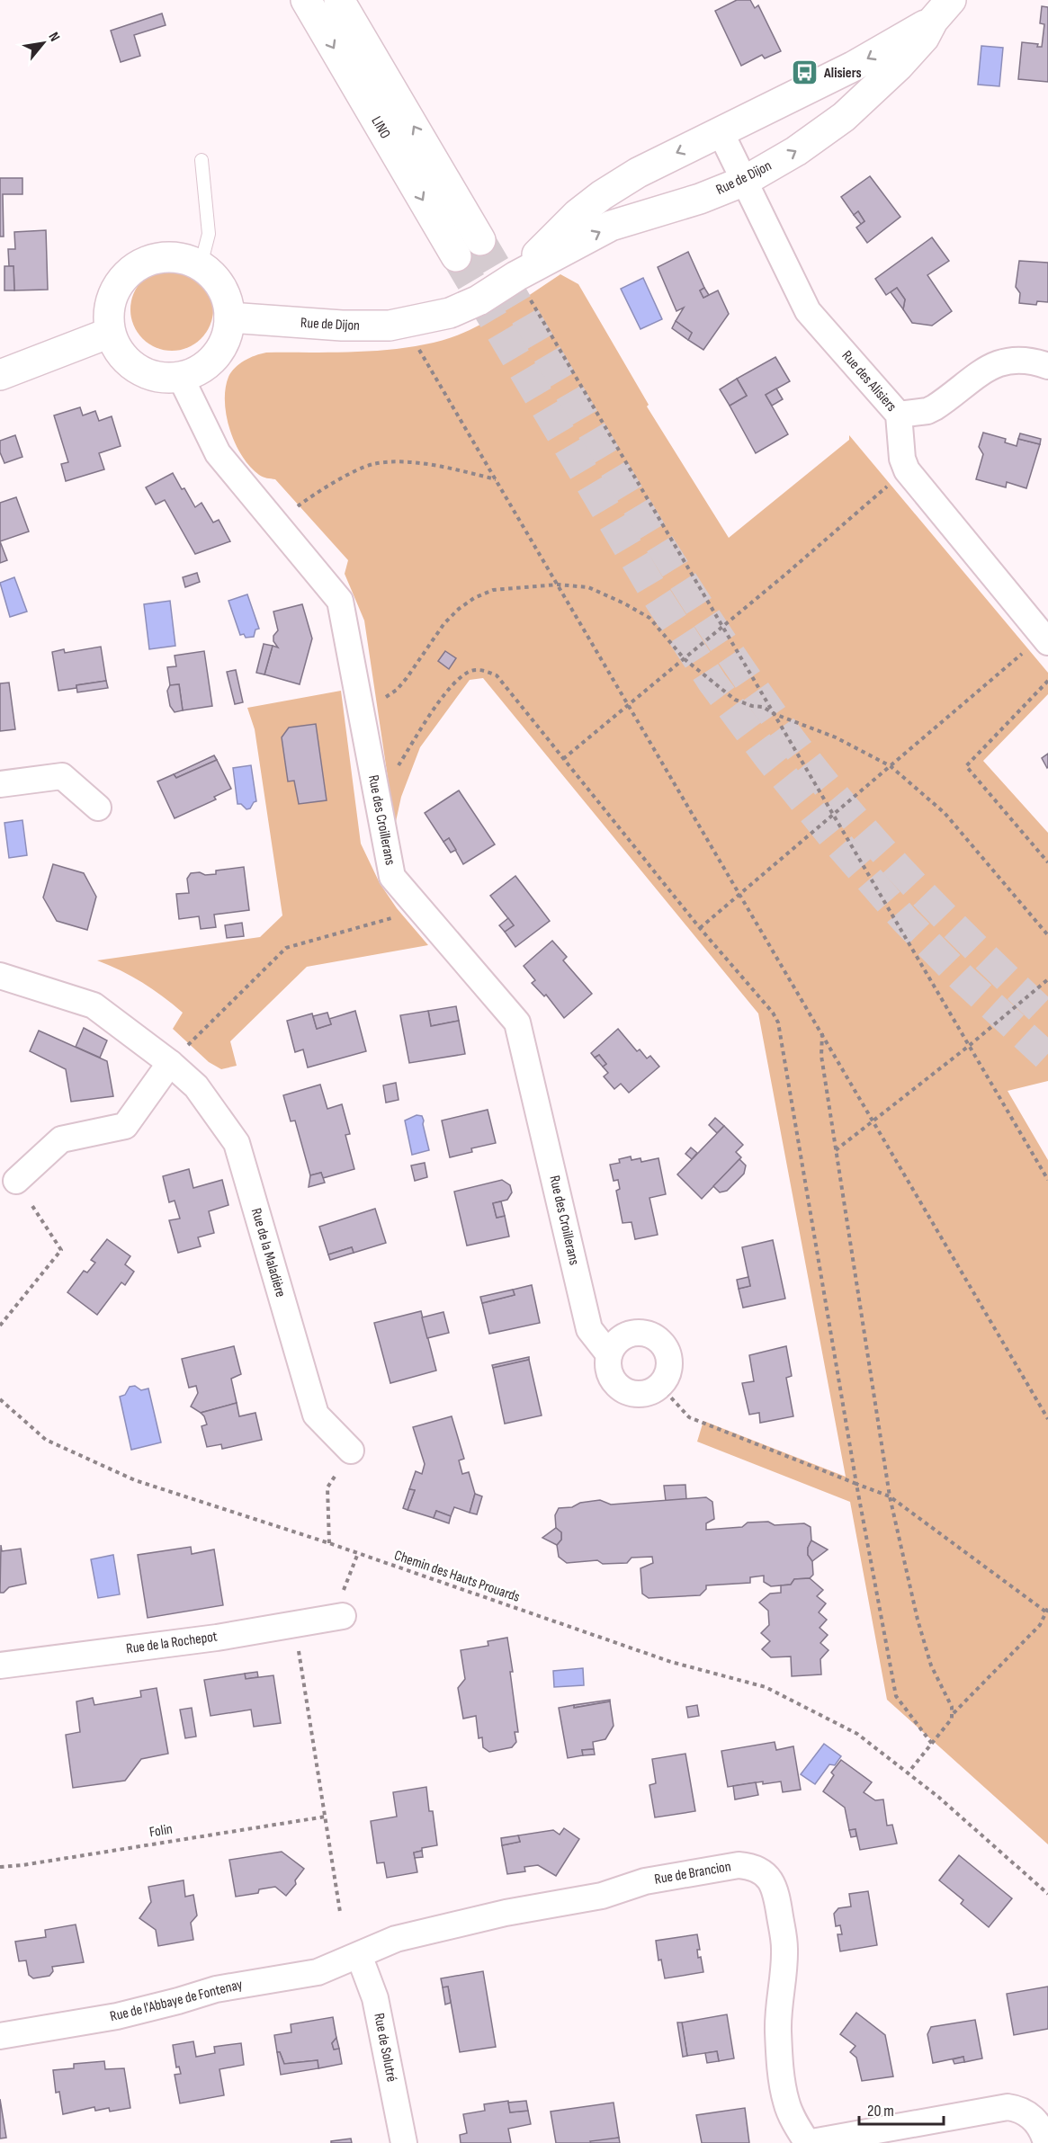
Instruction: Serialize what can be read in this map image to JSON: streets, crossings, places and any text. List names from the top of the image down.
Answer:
{
  "streets": {
    "main road": ["LINO", "Rue de Dijon"],
    "street": [
      "Rue des Alisiers",
      "Rue des Croillerans",
      "Rue de la Maladière",
      "Rue de la Rochepot",
      "Rue de Brancion",
      "Rue de l'Abbaye de Fontenay",
      "Rue de Solutré"
    ],
    "path": ["Chemin des Hauts Prouards", "Folin"]
  },
  "crossings": [
    ["Rue de Dijon", "Rue des Alisiers"],
    ["Rue de Dijon", "Rue des Croillerans"],
    ["Rue de Brancion", "Rue de l'Abbaye de Fontenay"],
    ["Rue de l'Abbaye de Fontenay", "Rue de Solutré"]
  ],
  "places": {
    "bus stop": ["Alisiers"]
  },
  "scale_bar": "20 m",
  "north": "top right"
}
